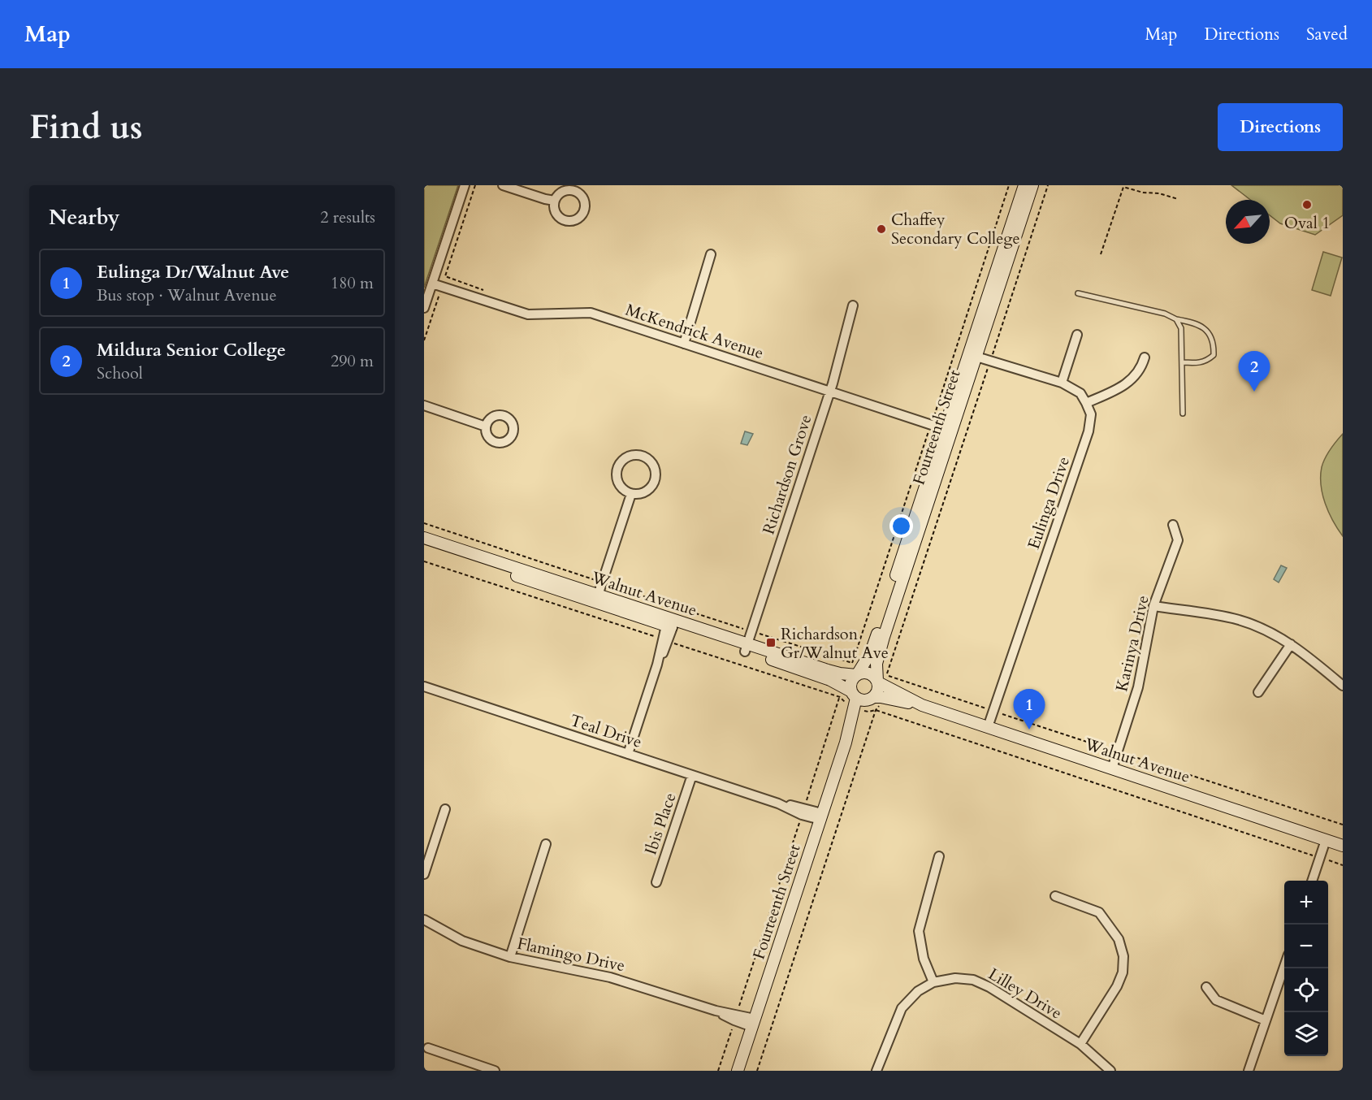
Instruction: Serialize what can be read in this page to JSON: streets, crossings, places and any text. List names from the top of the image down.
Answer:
{
  "streets": {
    "street": [
      "McKendrick Avenue",
      "Fourteenth Street",
      "Richardson Grove",
      "Eulinga Drive",
      "Walnut Avenue",
      "Karinya Drive",
      "Teal Drive",
      "Ibis Place",
      "Flamingo Drive",
      "Lilley Drive"
    ]
  },
  "crossings": [
    ["McKendrick Avenue", "Fourteenth Street"],
    ["McKendrick Avenue", "Richardson Grove"],
    ["Fourteenth Street", "Walnut Avenue"],
    ["Fourteenth Street", "Teal Drive"],
    ["Fourteenth Street", "Flamingo Drive"],
    ["Richardson Grove", "Walnut Avenue"],
    ["Eulinga Drive", "Walnut Avenue"],
    ["Walnut Avenue", "Karinya Drive"],
    ["Teal Drive", "Ibis Place"]
  ],
  "places": {
    "other": ["Oval 1", "Chaffey Secondary College"],
    "transit": ["Richardson Gr/Walnut Ave"]
  },
  "north": "bottom left",
  "page": {
    "header": "Map",
    "nav": ["Map", "Directions", "Saved"],
    "buttons": "Directions",
    "title": "Find us",
    "heading": ["Nearby", "2 results"],
    "list": [
      {
        "mark": "1",
        "name": "Eulinga Dr/Walnut Ave",
        "note": "Bus stop · Walnut Avenue",
        "value": "180 m"
      },
      {
        "mark": "2",
        "name": "Mildura Senior College",
        "note": "School",
        "value": "290 m"
      }
    ],
    "pins": ["2", "1"],
    "map_buttons": ["+", "−"]
  }
}
